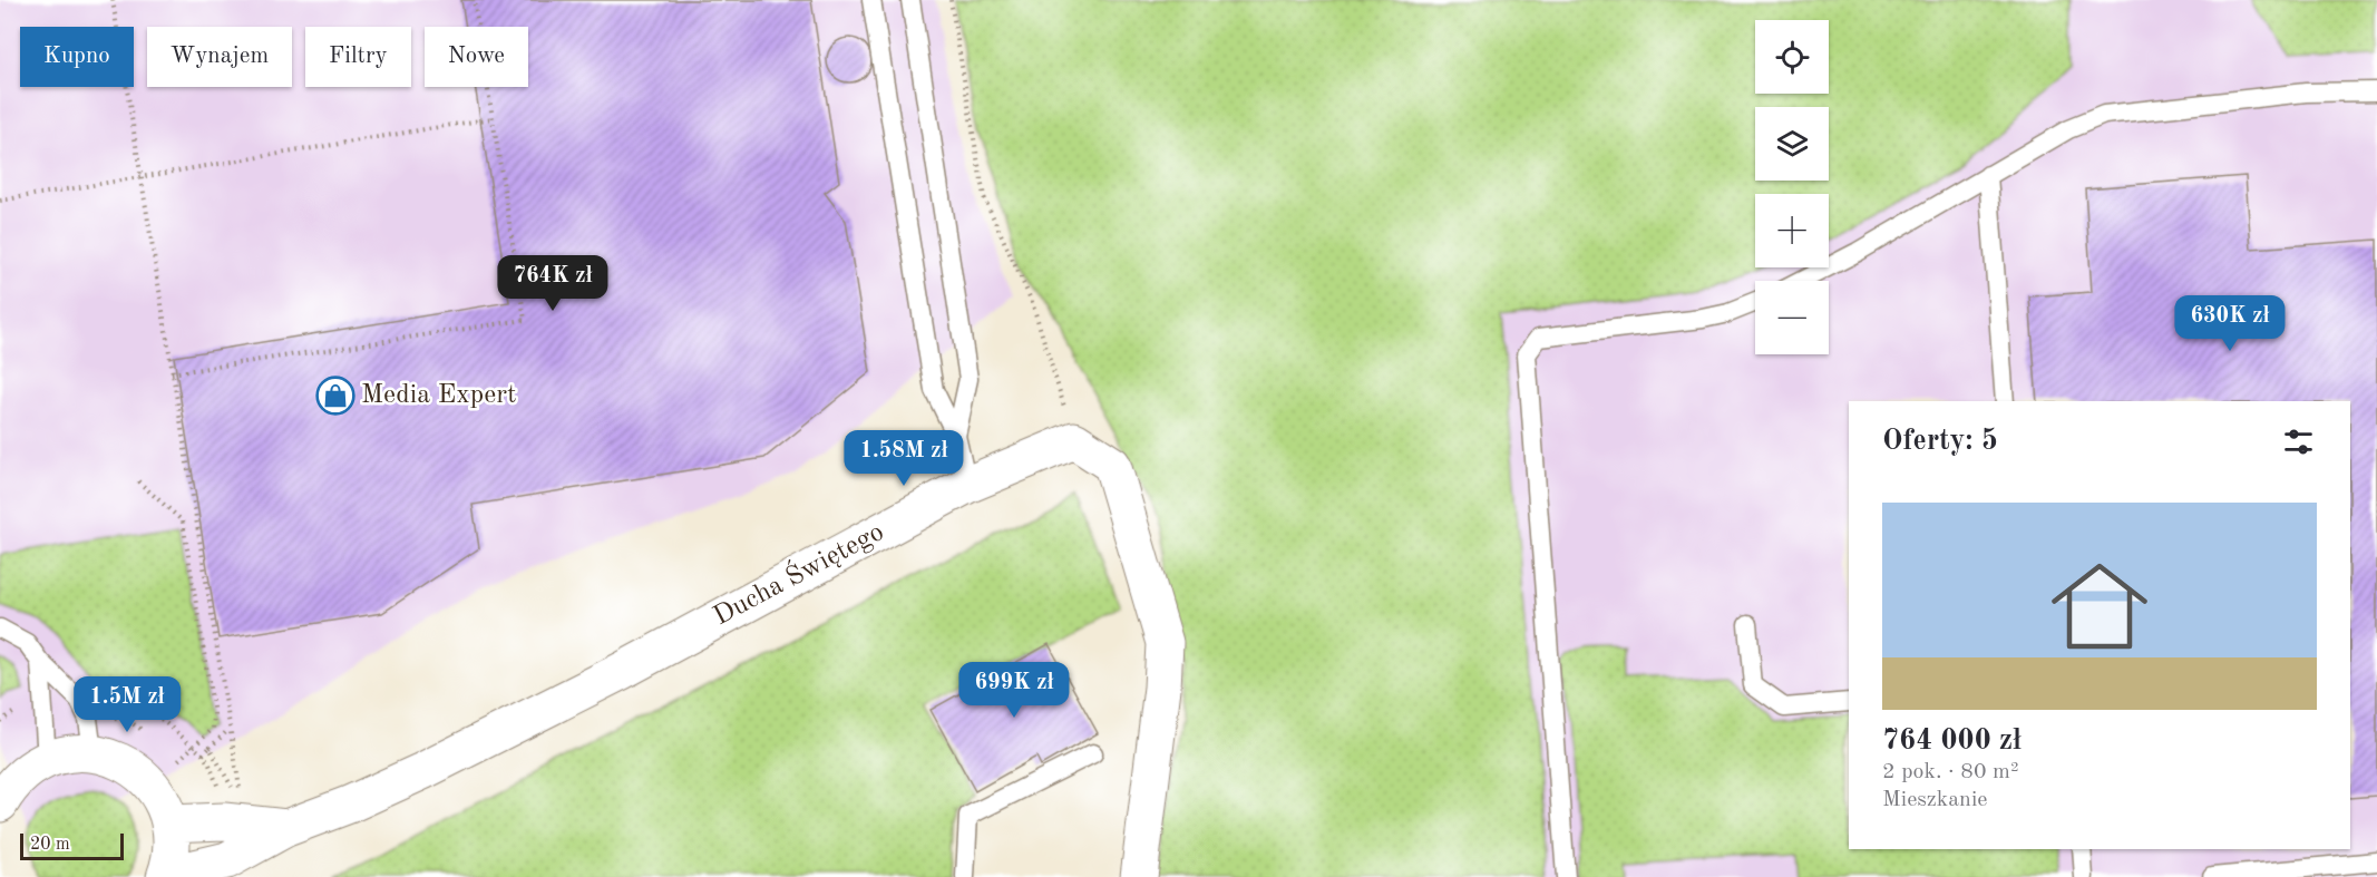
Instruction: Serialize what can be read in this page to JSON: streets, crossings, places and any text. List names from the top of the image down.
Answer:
{
  "streets": {
    "street": ["Ducha Świętego"]
  },
  "places": {
    "shop": ["Media Expert"]
  },
  "scale_bar": "20 m",
  "page": {
    "map_buttons": ["+", "−"],
    "chip": [
      "Kupno",
      "Wynajem",
      "Filtry",
      "Nowe"
    ],
    "price": [
      "764K zł",
      "630K zł",
      "1.58M zł",
      "699K zł",
      "1.5M zł"
    ],
    "heading": "Oferty: 5",
    "list": [
      {
        "name": "764 000 zł",
        "note": "2 pok. · 80 m² · Mieszkanie"
      }
    ],
    "scale": "20 m"
  }
}
